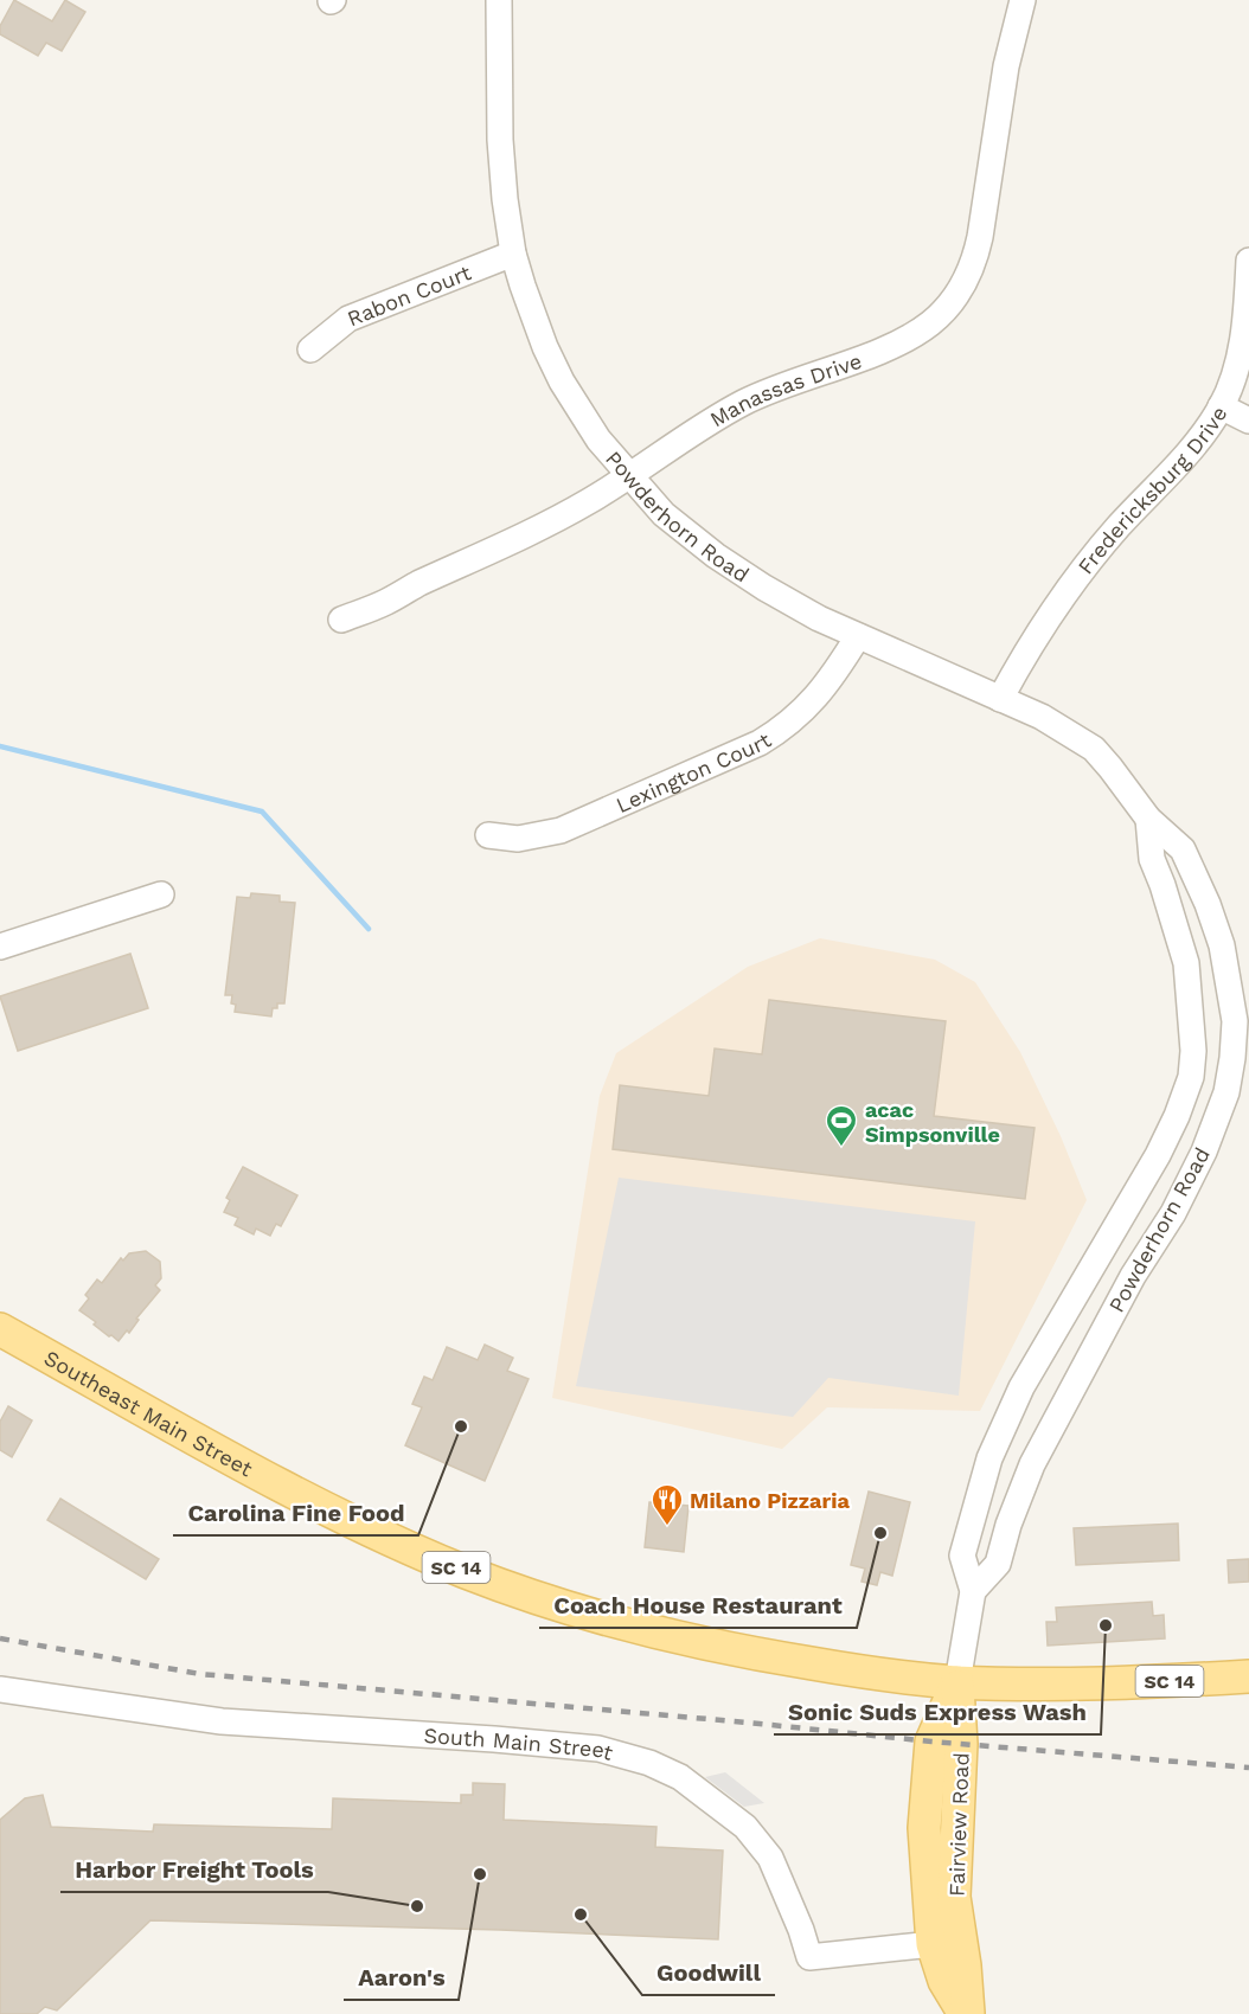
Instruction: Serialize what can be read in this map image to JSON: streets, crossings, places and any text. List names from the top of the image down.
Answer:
{
  "streets": {
    "main road": ["Southeast Main Street", "SC 14", "Fairview Road"],
    "street": [
      "Rabon Court",
      "Manassas Drive",
      "Fredericksburg Drive",
      "Powderhorn Road",
      "Lexington Court",
      "South Main Street"
    ]
  },
  "crossings": [
    ["Rabon Court", "Powderhorn Road"],
    ["Manassas Drive", "Powderhorn Road"],
    ["Fredericksburg Drive", "Powderhorn Road"],
    ["Powderhorn Road", "Lexington Court"],
    ["Powderhorn Road", "Southeast Main Street"],
    ["Powderhorn Road", "Fairview Road"],
    ["Southeast Main Street", "Fairview Road"],
    ["South Main Street", "Fairview Road"]
  ],
  "places": {
    "sports": ["acac Simpsonville"],
    "other": [
      "Carolina Fine Food",
      "Coach House Restaurant",
      "Sonic Suds Express Wash",
      "Aaron's",
      "Harbor Freight Tools",
      "Goodwill"
    ],
    "restaurant": ["Milano Pizzaria"]
  }
}
